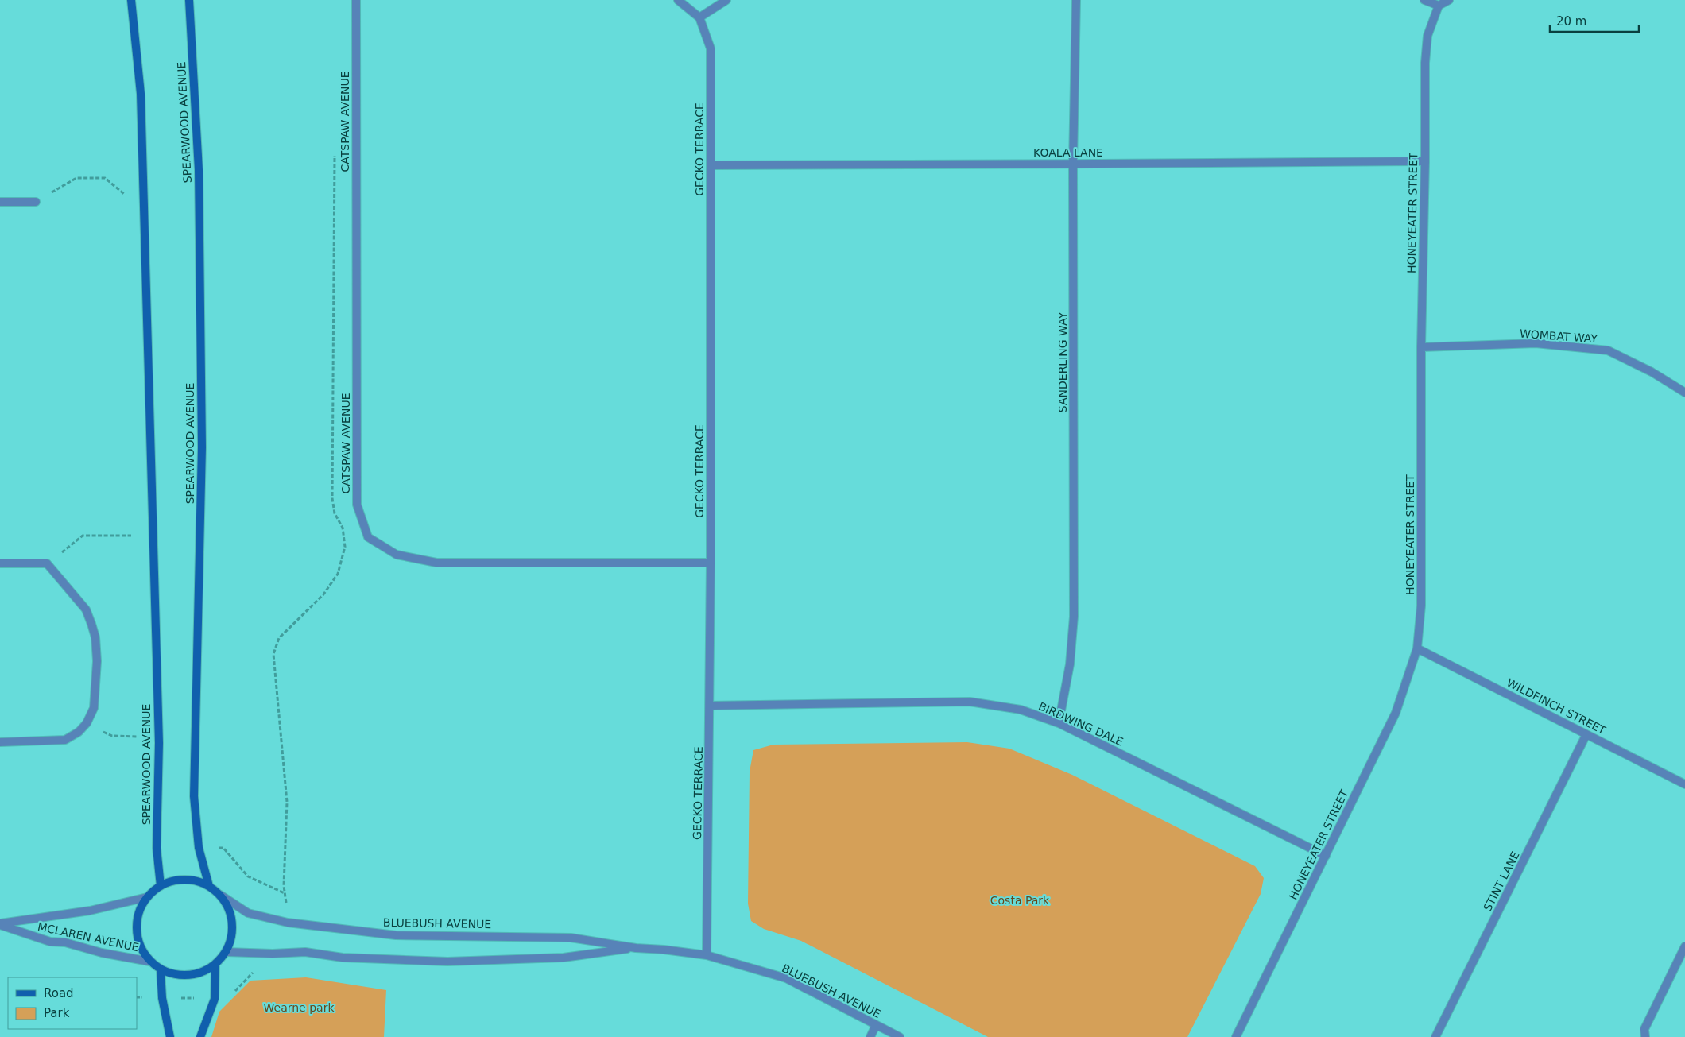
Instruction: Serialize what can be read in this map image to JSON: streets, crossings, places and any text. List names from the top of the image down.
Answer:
{
  "streets": {
    "main road": ["SPEARWOOD AVENUE"],
    "street": [
      "CATSPAW AVENUE",
      "GECKO TERRACE",
      "KOALA LANE",
      "HONEYEATER STREET",
      "WOMBAT WAY",
      "SANDERLING WAY",
      "WILDFINCH STREET",
      "BIRDWING DALE",
      "STINT LANE",
      "BLUEBUSH AVENUE",
      "MCLAREN AVENUE"
    ]
  },
  "crossings": [
    ["CATSPAW AVENUE", "GECKO TERRACE"],
    ["SPEARWOOD AVENUE", "BLUEBUSH AVENUE"],
    ["SPEARWOOD AVENUE", "MCLAREN AVENUE"],
    ["GECKO TERRACE", "KOALA LANE"],
    ["GECKO TERRACE", "BIRDWING DALE"],
    ["GECKO TERRACE", "BLUEBUSH AVENUE"],
    ["KOALA LANE", "HONEYEATER STREET"],
    ["KOALA LANE", "SANDERLING WAY"],
    ["HONEYEATER STREET", "WOMBAT WAY"],
    ["HONEYEATER STREET", "WILDFINCH STREET"],
    ["HONEYEATER STREET", "BIRDWING DALE"],
    ["SANDERLING WAY", "BIRDWING DALE"],
    ["WILDFINCH STREET", "STINT LANE"],
    ["BLUEBUSH AVENUE", "MCLAREN AVENUE"]
  ],
  "parks": ["Costa Park", "Wearne park"],
  "legend": ["Road", "Park"],
  "scale_bar": "20 m"
}
